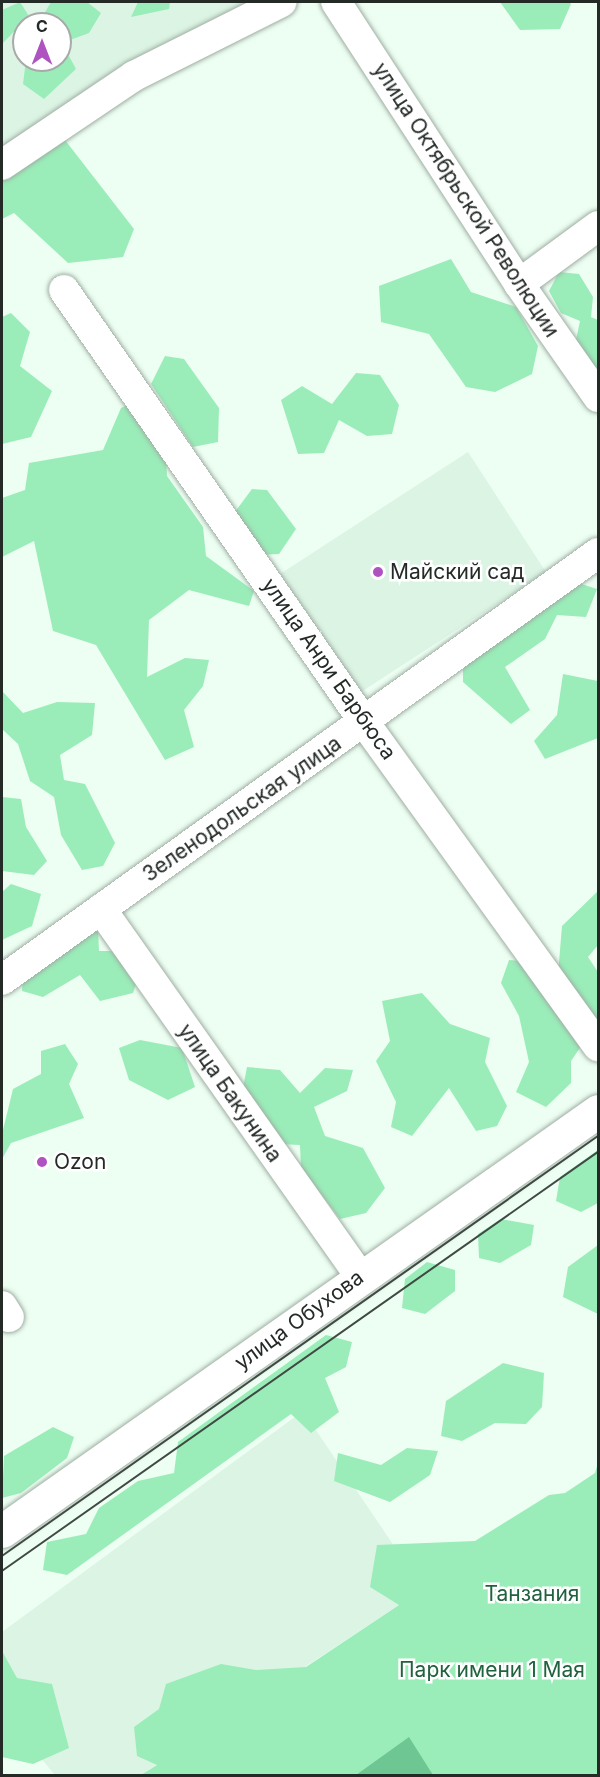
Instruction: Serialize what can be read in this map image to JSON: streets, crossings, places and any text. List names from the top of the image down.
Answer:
{
  "streets": {
    "street": [
      "улица Октябрьской Революции",
      "улица Анри Барбюса",
      "Зеленодольская улица",
      "улица Бакунина",
      "улица Обухова"
    ]
  },
  "crossings": [
    ["улица Анри Барбюса", "Зеленодольская улица"],
    ["Зеленодольская улица", "улица Бакунина"],
    ["улица Бакунина", "улица Обухова"]
  ],
  "parks": ["Танзания", "Парк имени 1 Мая"],
  "places": ["Майский сад", "Ozon"],
  "north": "top"
}
